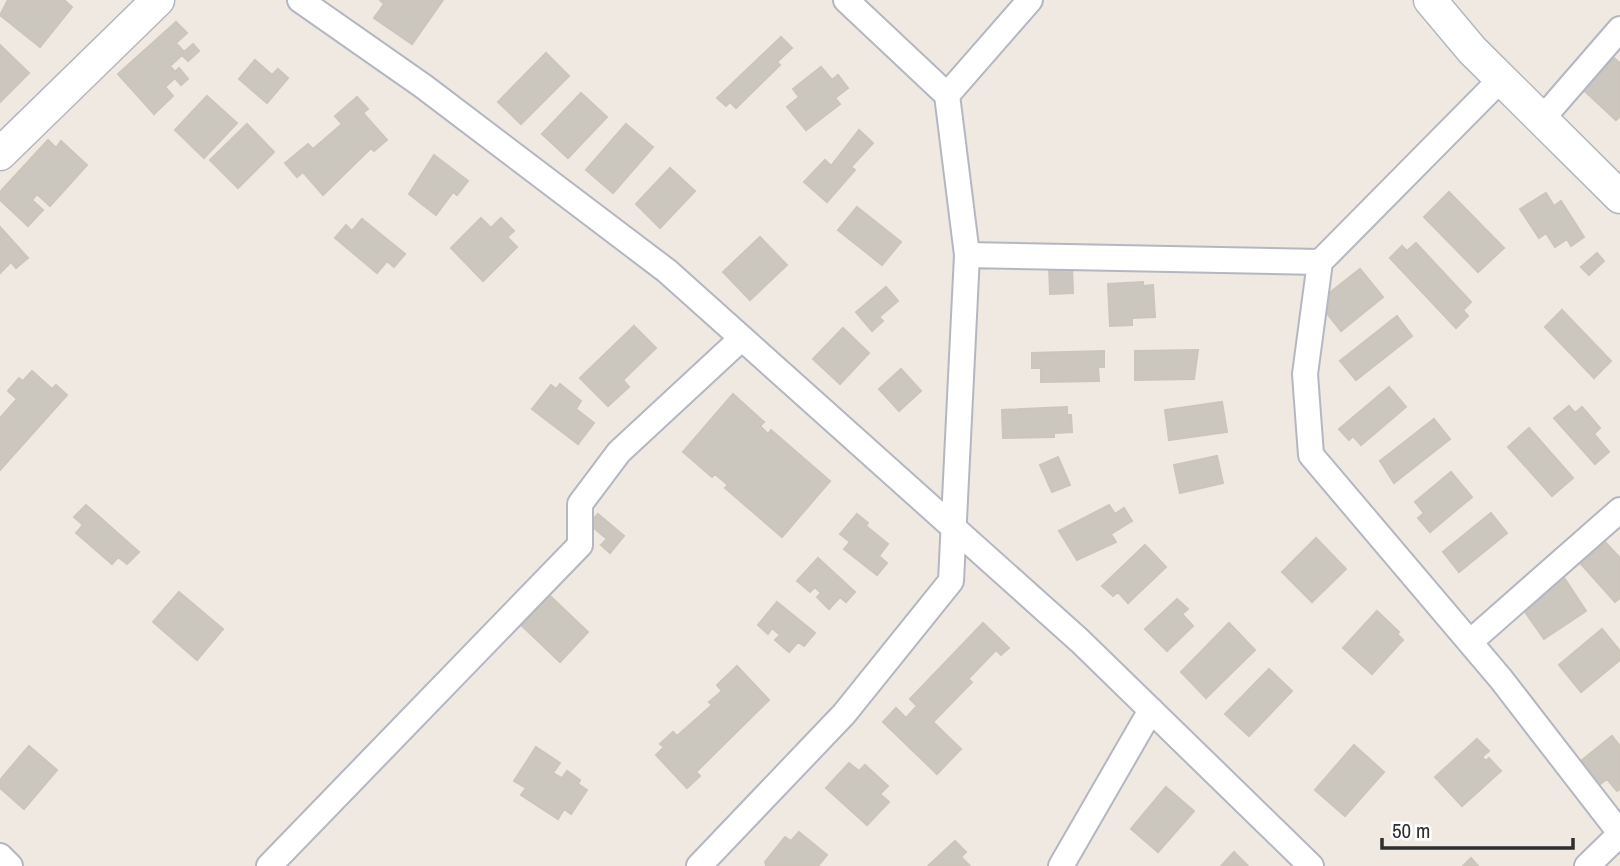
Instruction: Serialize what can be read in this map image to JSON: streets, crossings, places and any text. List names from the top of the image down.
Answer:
{
  "scale_bar": "50 m"
}
